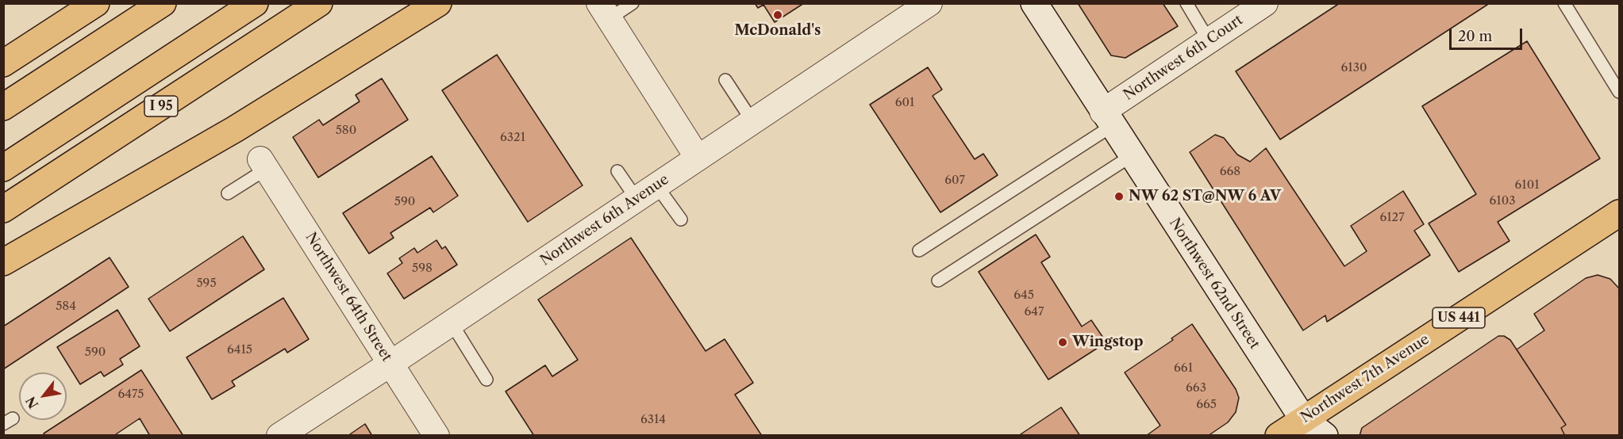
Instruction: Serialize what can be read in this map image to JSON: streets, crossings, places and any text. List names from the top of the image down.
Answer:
{
  "streets": {
    "main road": [
      "I 95",
      "Northwest 62nd Street",
      "US 441",
      "Northwest 7th Avenue"
    ],
    "street": ["Northwest 6th Court", "Northwest 6th Avenue", "Northwest 64th Street"]
  },
  "crossings": [
    ["Northwest 6th Court", "Northwest 62nd Street"],
    ["Northwest 6th Avenue", "Northwest 64th Street"],
    ["Northwest 62nd Street", "Northwest 7th Avenue"]
  ],
  "places": ["McDonald's", "NW 62 ST@NW 6 AV", "Wingstop"],
  "house_numbers": [
    "6130",
    "601",
    "580",
    "6321",
    "668",
    "607",
    "6101",
    "6103",
    "590",
    "6127",
    "598",
    "595",
    "645",
    "584",
    "647",
    "6415",
    "590",
    "661",
    "663",
    "6475",
    "665",
    "6314"
  ],
  "scale_bar": "20 m",
  "north": "bottom left"
}
